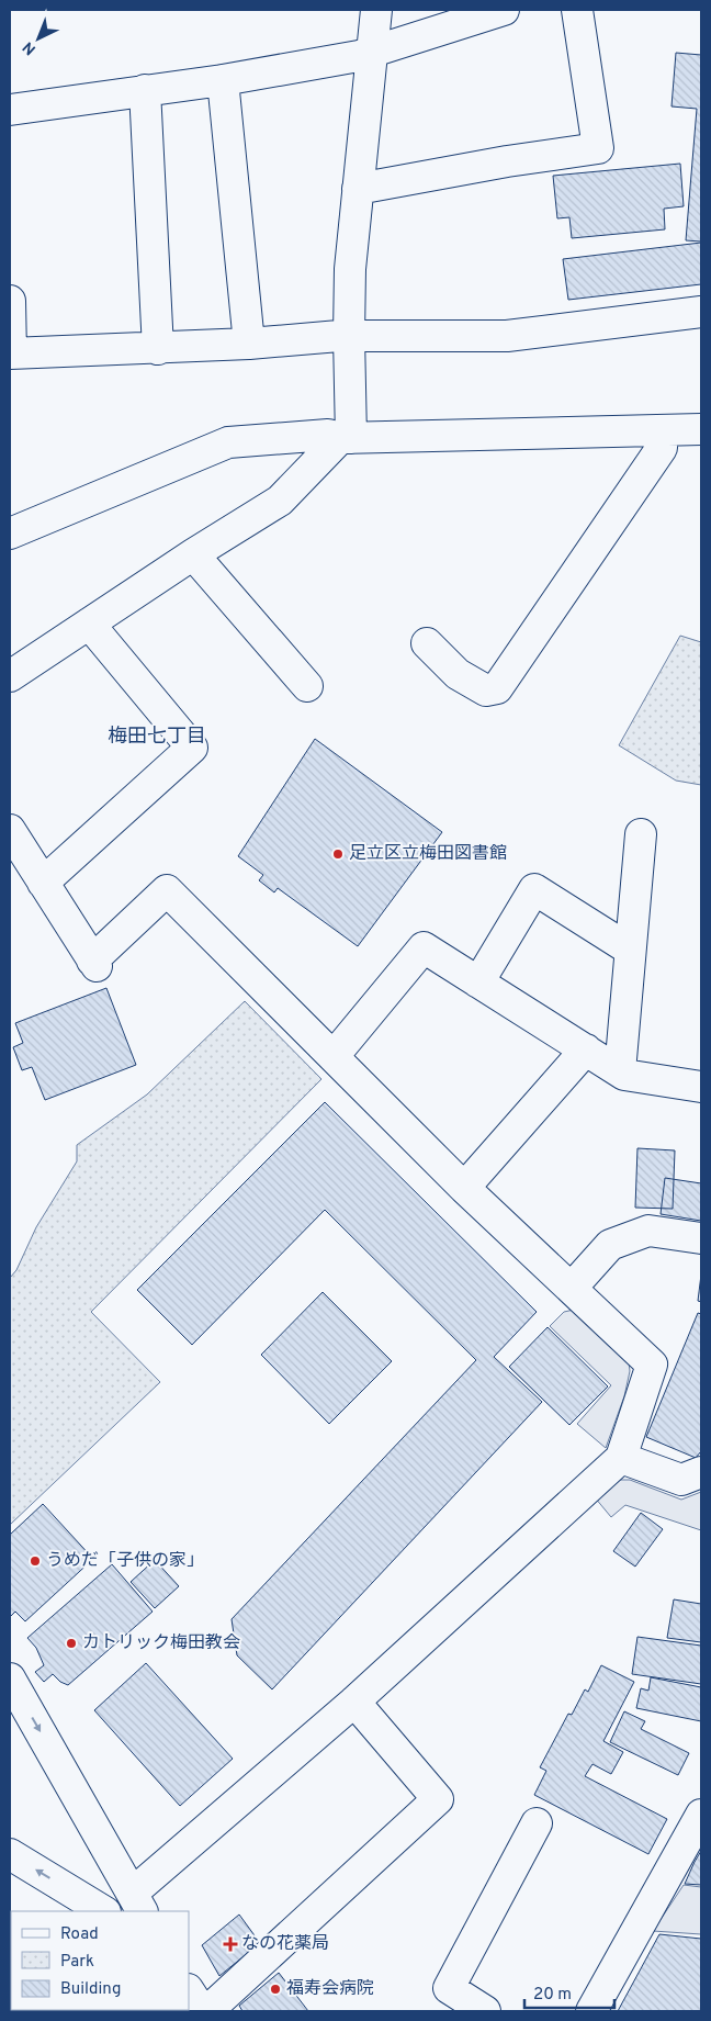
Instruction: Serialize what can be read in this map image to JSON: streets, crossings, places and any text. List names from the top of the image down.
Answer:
{
  "districts": ["梅田七丁目"],
  "places": {
    "other": [
      "足立区立梅田図書館",
      "うめだ「子供の家」",
      "カトリック梅田教会",
      "福寿会病院"
    ],
    "health": ["なの花薬局"]
  },
  "legend": ["Road", "Park", "Building"],
  "scale_bar": "20 m",
  "north": "bottom left"
}
